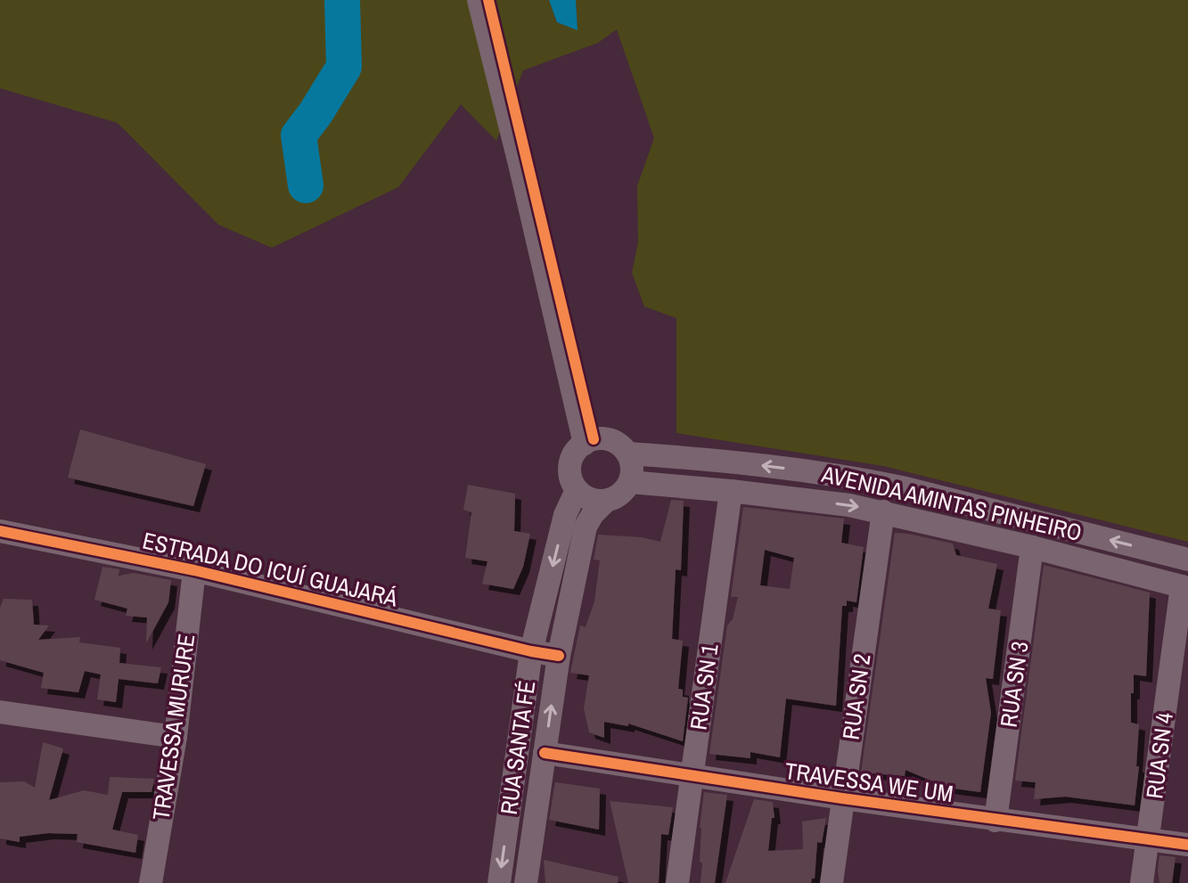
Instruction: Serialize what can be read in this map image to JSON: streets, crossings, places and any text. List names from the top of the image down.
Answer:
{
  "streets": {
    "street": [
      "AVENIDA AMINTAS PINHEIRO",
      "ESTRADA DO ICUÍ GUAJARÁ",
      "RUA SN 3",
      "RUA SN 1",
      "RUA SN 2",
      "TRAVESSA MURURE",
      "RUA SANTA FÉ",
      "RUA SN 4",
      "TRAVESSA WE UM"
    ]
  },
  "crossings": [
    ["AVENIDA AMINTAS PINHEIRO", "RUA SN 3"],
    ["AVENIDA AMINTAS PINHEIRO", "RUA SN 1"],
    ["AVENIDA AMINTAS PINHEIRO", "RUA SN 2"],
    ["AVENIDA AMINTAS PINHEIRO", "RUA SANTA FÉ"],
    ["AVENIDA AMINTAS PINHEIRO", "RUA SN 4"],
    ["ESTRADA DO ICUÍ GUAJARÁ", "TRAVESSA MURURE"],
    ["ESTRADA DO ICUÍ GUAJARÁ", "RUA SANTA FÉ"],
    ["RUA SN 3", "TRAVESSA WE UM"],
    ["RUA SN 1", "TRAVESSA WE UM"],
    ["RUA SN 2", "TRAVESSA WE UM"],
    ["RUA SANTA FÉ", "TRAVESSA WE UM"],
    ["RUA SN 4", "TRAVESSA WE UM"]
  ]
}
